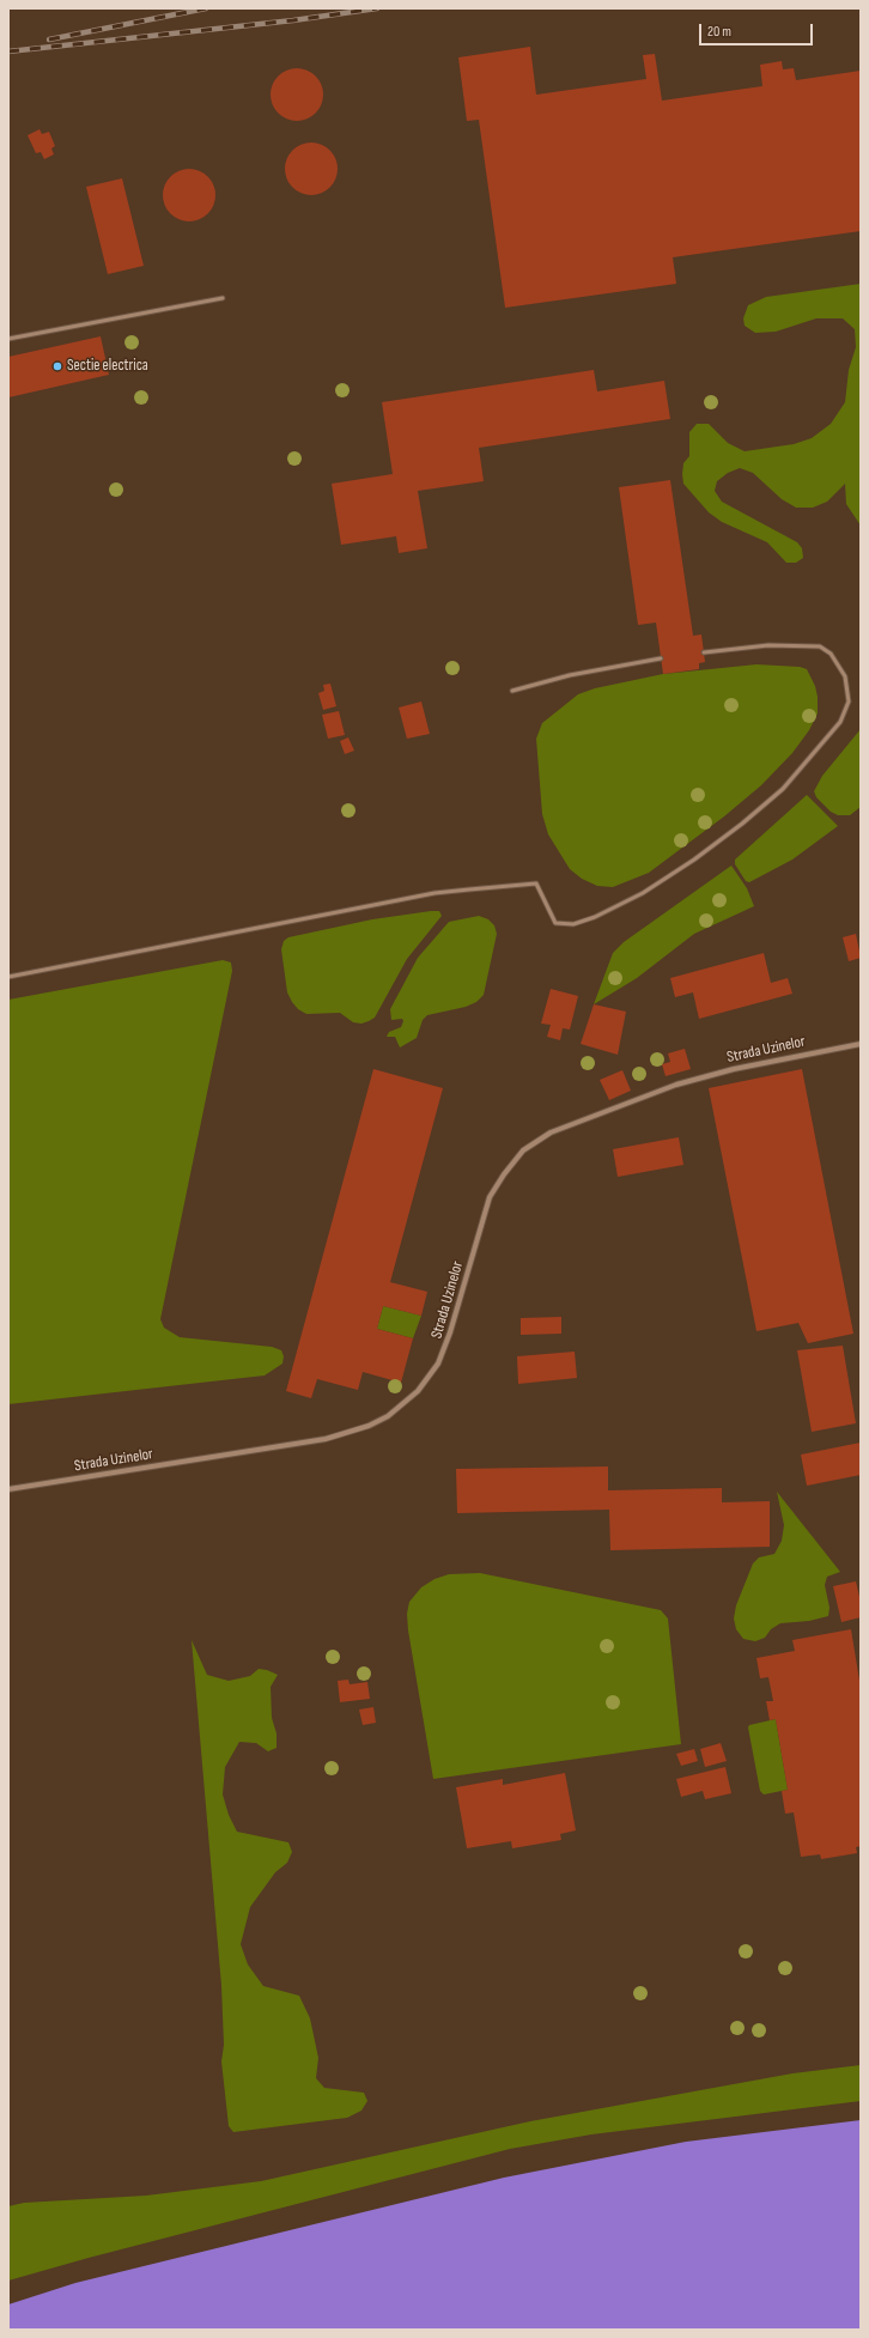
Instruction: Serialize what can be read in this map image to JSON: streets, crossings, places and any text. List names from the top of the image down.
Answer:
{
  "streets": {
    "street": ["Strada Uzinelor"]
  },
  "places": ["Sectie electrica"],
  "scale_bar": "20 m"
}
